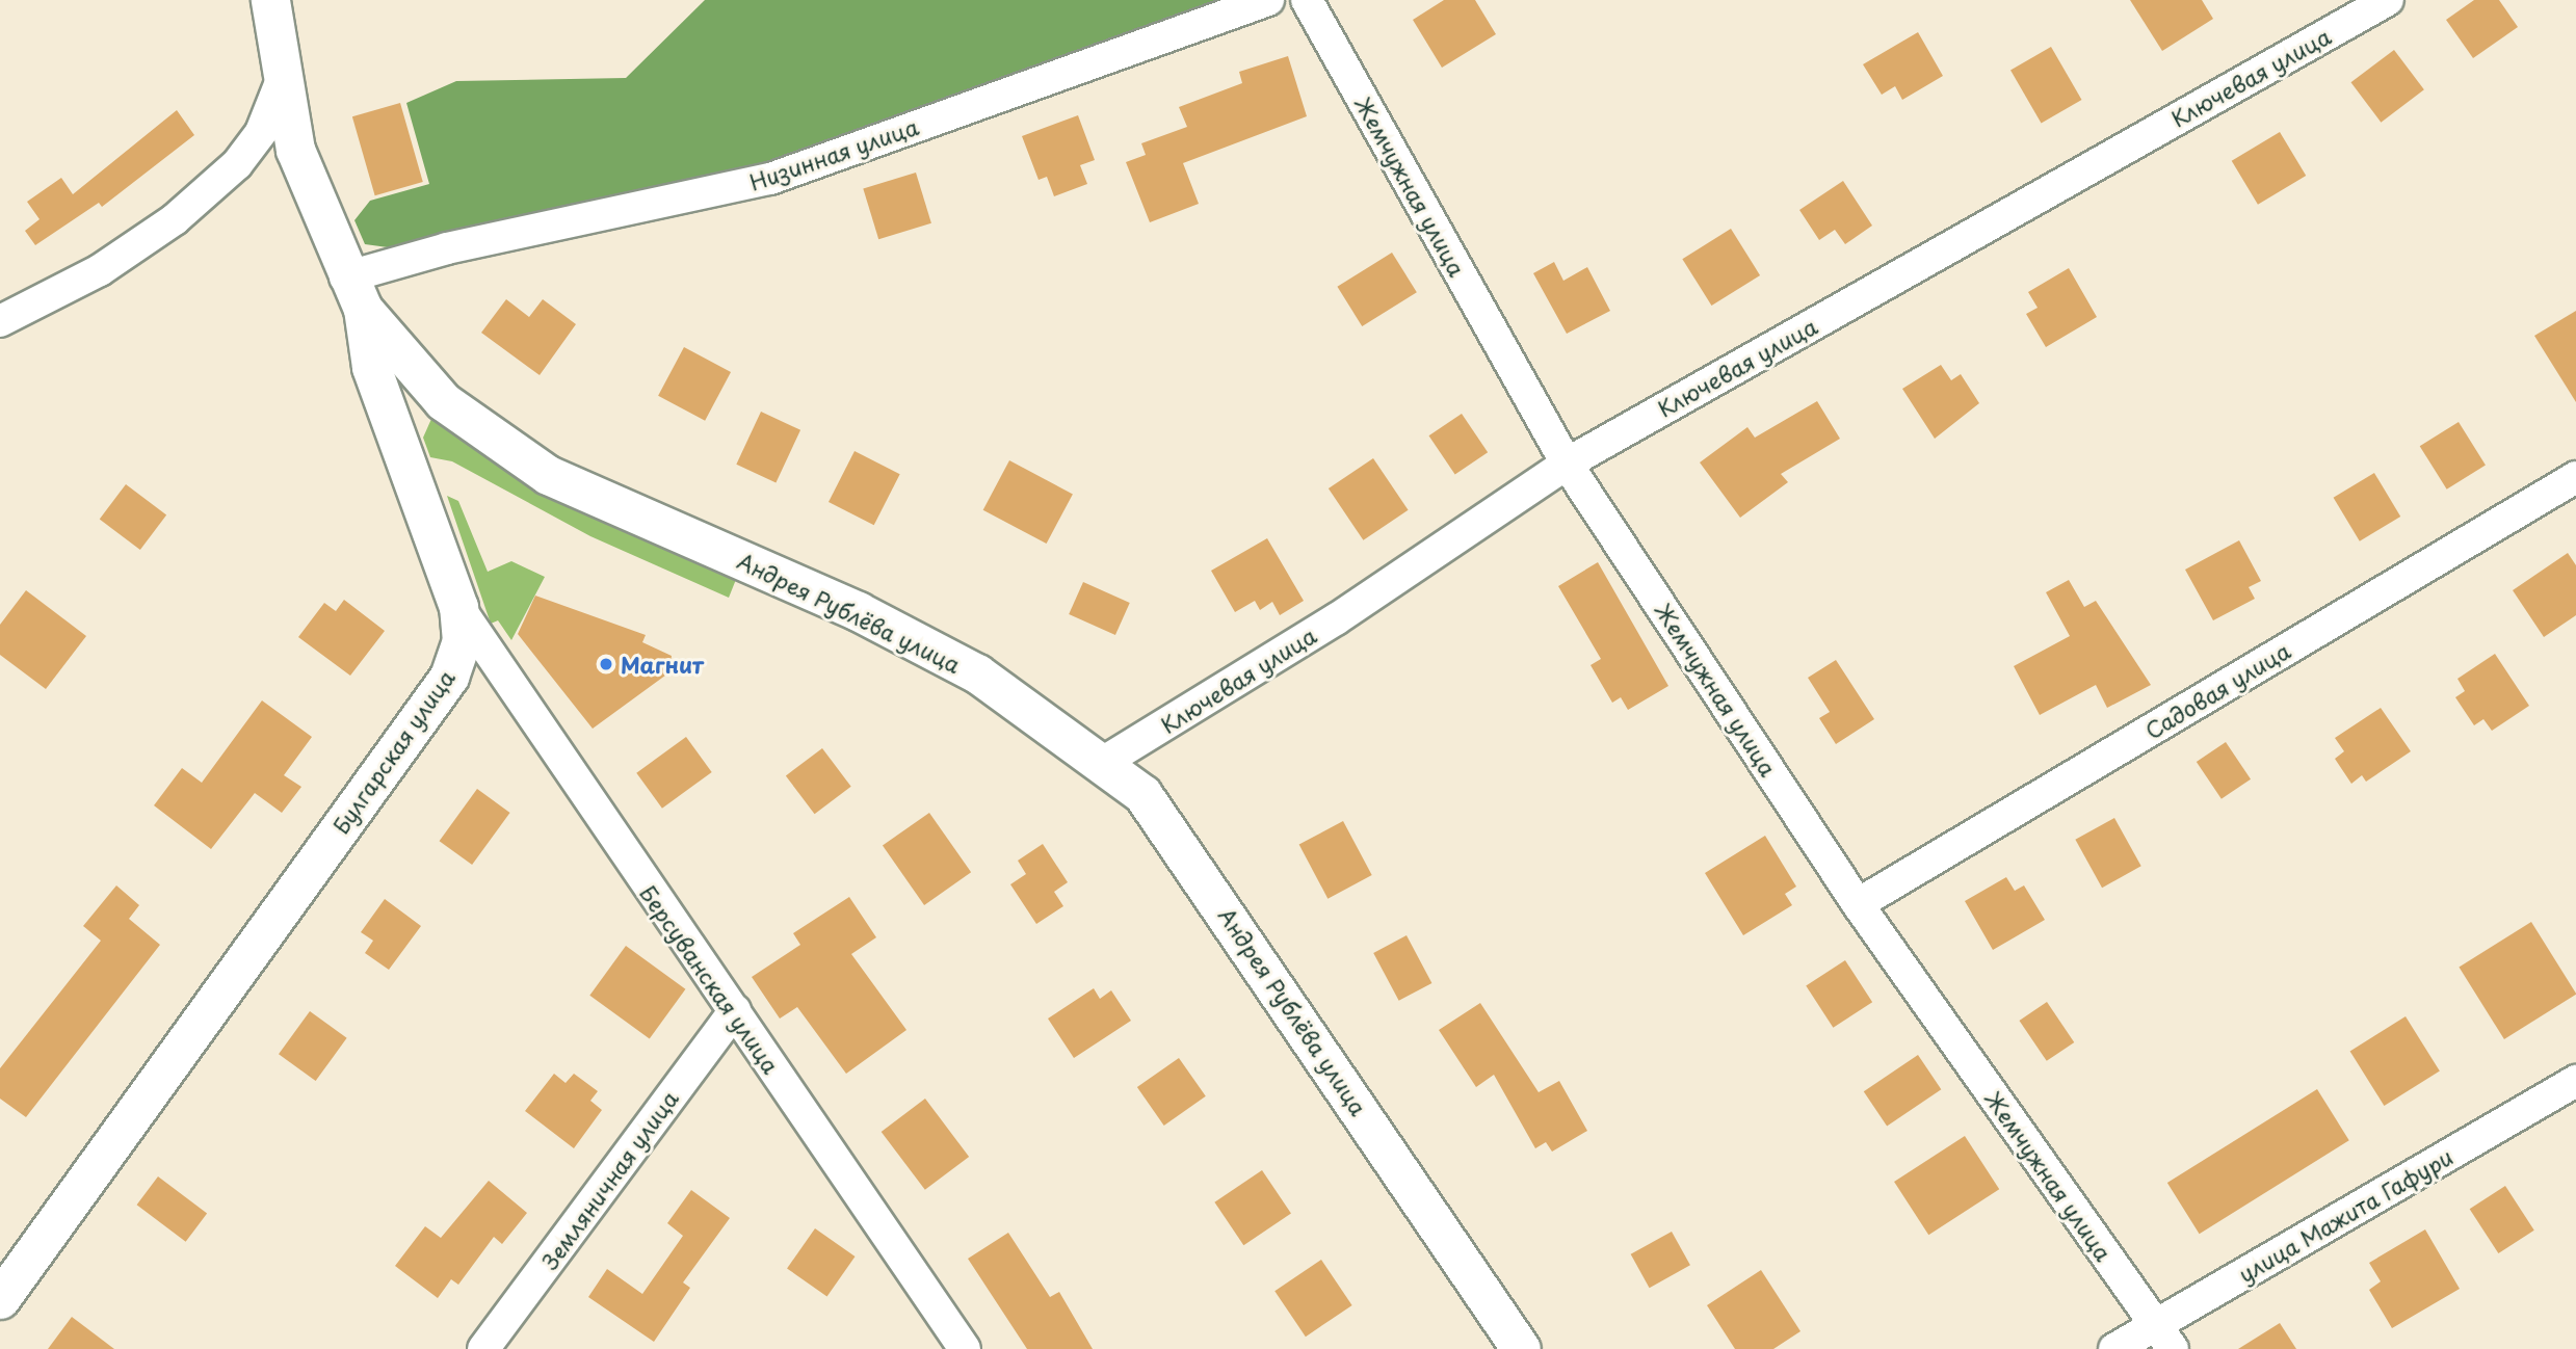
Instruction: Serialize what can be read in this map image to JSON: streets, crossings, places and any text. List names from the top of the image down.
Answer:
{
  "streets": {
    "street": [
      "Ключевая улица",
      "Низинная улица",
      "Жемчужная улица",
      "Андрея Рублёва улица",
      "Садовая улица",
      "Булгарская улица",
      "Берсуванская улица",
      "Земляничная улица",
      "улица Мажита Гафури"
    ]
  },
  "crossings": [
    ["Ключевая улица", "Жемчужная улица"],
    ["Ключевая улица", "Андрея Рублёва улица"],
    ["Низинная улица", "Андрея Рублёва улица"],
    ["Низинная улица", "Булгарская улица"],
    ["Жемчужная улица", "Садовая улица"],
    ["Жемчужная улица", "улица Мажита Гафури"],
    ["Андрея Рублёва улица", "Булгарская улица"],
    ["Булгарская улица", "Берсуванская улица"],
    ["Берсуванская улица", "Земляничная улица"]
  ],
  "places": ["Магнит"]
}
